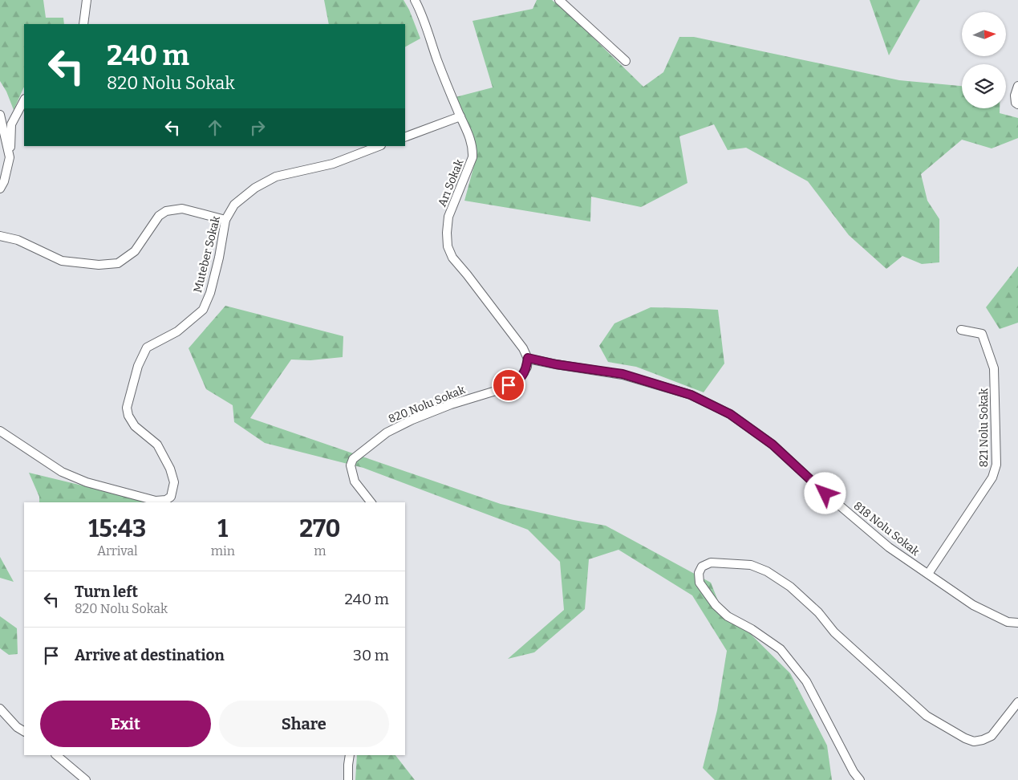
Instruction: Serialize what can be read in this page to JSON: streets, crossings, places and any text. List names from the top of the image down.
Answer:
{
  "streets": {
    "street": [
      "Arı Sokak",
      "Muteber Sokak",
      "820 Nolu Sokak",
      "821 Nolu Sokak",
      "818 Nolu Sokak"
    ]
  },
  "crossings": [
    ["Arı Sokak", "820 Nolu Sokak"],
    ["Arı Sokak", "818 Nolu Sokak"],
    ["820 Nolu Sokak", "818 Nolu Sokak"],
    ["821 Nolu Sokak", "818 Nolu Sokak"]
  ],
  "north": "right",
  "page": {
    "turn": ["240 m", "820 Nolu Sokak"],
    "eta": [
      "15:43",
      "Arrival",
      "1",
      "min",
      "270",
      "m"
    ],
    "list": [
      {
        "name": "Turn left",
        "note": "820 Nolu Sokak",
        "value": "240 m"
      },
      {
        "name": "Arrive at destination",
        "value": "30 m"
      }
    ],
    "buttons": ["Exit", "Share"]
  }
}
